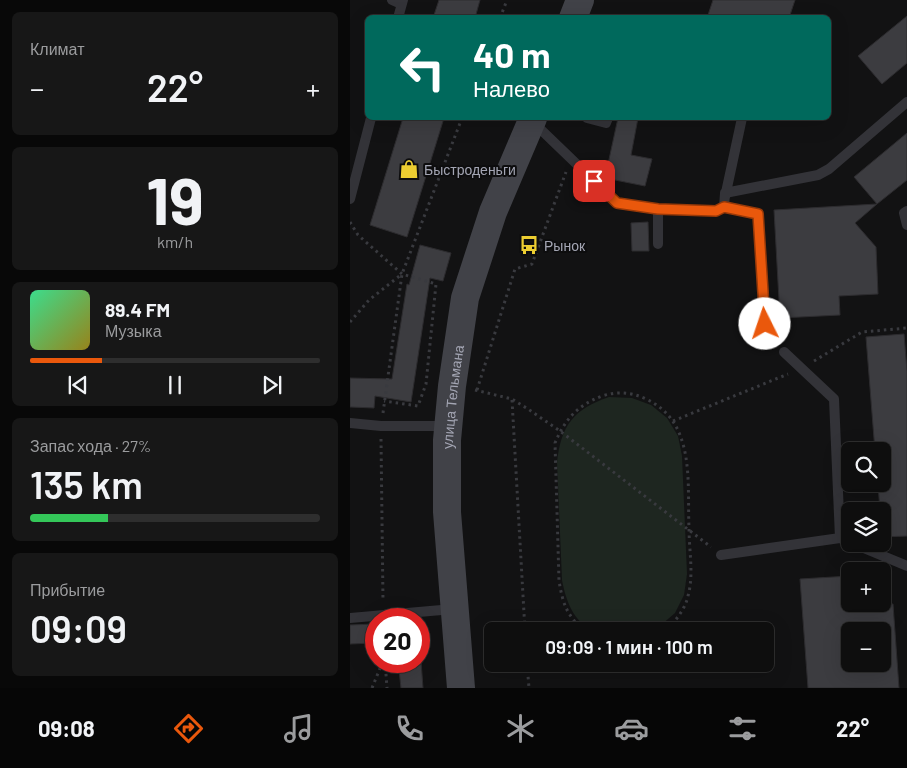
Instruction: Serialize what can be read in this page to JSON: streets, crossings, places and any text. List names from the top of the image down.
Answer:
{
  "streets": {
    "main road": ["улица Тельмана"]
  },
  "places": {
    "shop": ["Быстроденьги"],
    "bus stop": ["Рынок"]
  },
  "page": {
    "tile": [
      "Климат",
      ["19", "km/h"],
      ["Запас хода · 27%", "135 km"],
      ["Прибытие", "09:09"]
    ],
    "turn": ["40 m", "Налево"],
    "heat": ["−", "22°", "+"],
    "song": ["89.4 FM", "Музыка"],
    "map_buttons": ["+", "−"],
    "limit": "20",
    "trip": "09:09 · 1 мин · 100 m",
    "tabs": ["09:08", "22°"]
  }
}
